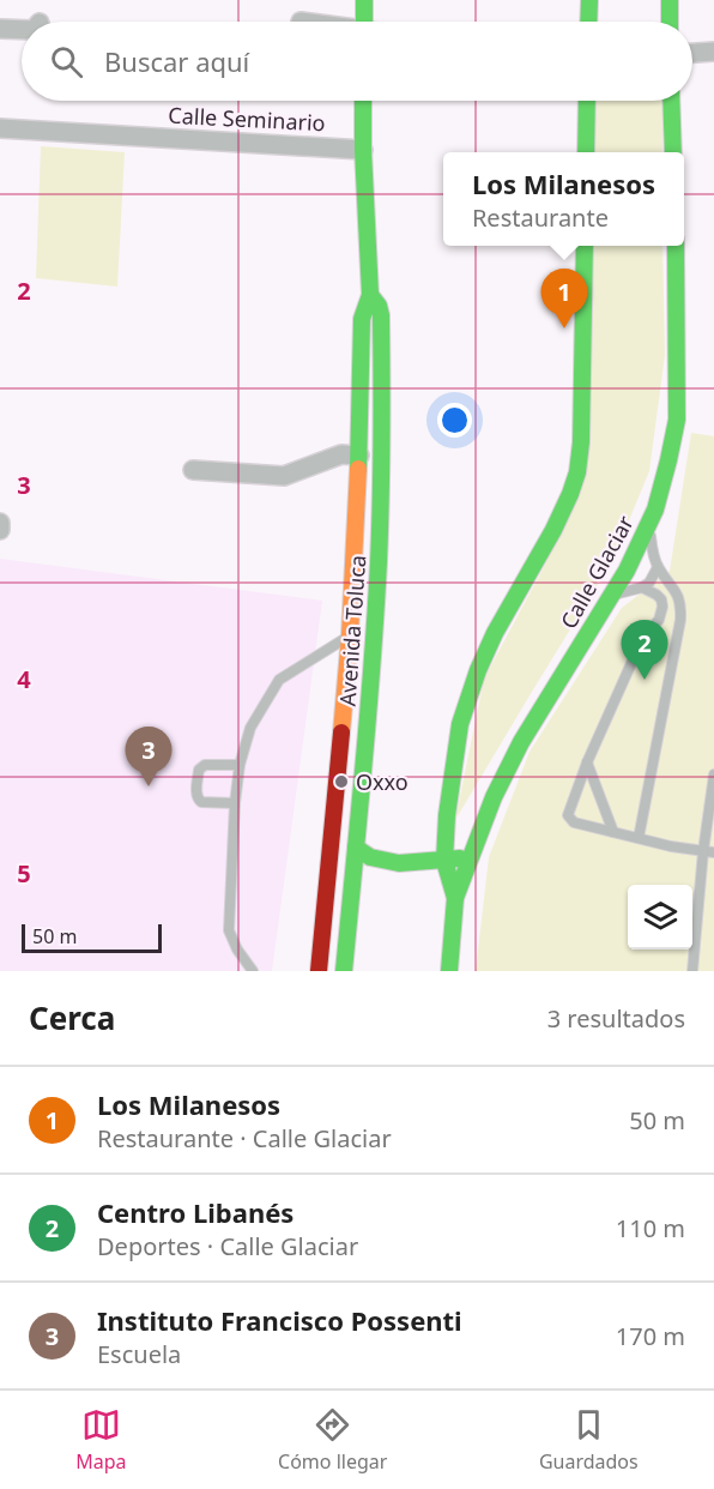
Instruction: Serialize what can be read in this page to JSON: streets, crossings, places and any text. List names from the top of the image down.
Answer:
{
  "streets": {
    "street": ["Calle Seminario", "Calle Glaciar", "Avenida Toluca"]
  },
  "crossings": [
    ["Calle Seminario", "Avenida Toluca"]
  ],
  "places": ["Oxxo"],
  "scale_bar": "50 m",
  "page": {
    "search": "Buscar aquí",
    "popup": ["Los Milanesos", "Restaurante"],
    "pins": ["1", "2", "3"],
    "scale": "50 m",
    "heading": ["Cerca", "3 resultados"],
    "list": [
      {
        "mark": "1",
        "name": "Los Milanesos",
        "note": "Restaurante · Calle Glaciar",
        "value": "50 m"
      },
      {
        "mark": "2",
        "name": "Centro Libanés",
        "note": "Deportes · Calle Glaciar",
        "value": "110 m"
      },
      {
        "mark": "3",
        "name": "Instituto Francisco Possenti",
        "note": "Escuela",
        "value": "170 m"
      }
    ],
    "nav": ["Mapa", "Cómo llegar", "Guardados"]
  },
  "grid": {
    "rows": [
      "2",
      "3",
      "4",
      "5"
    ]
  }
}
